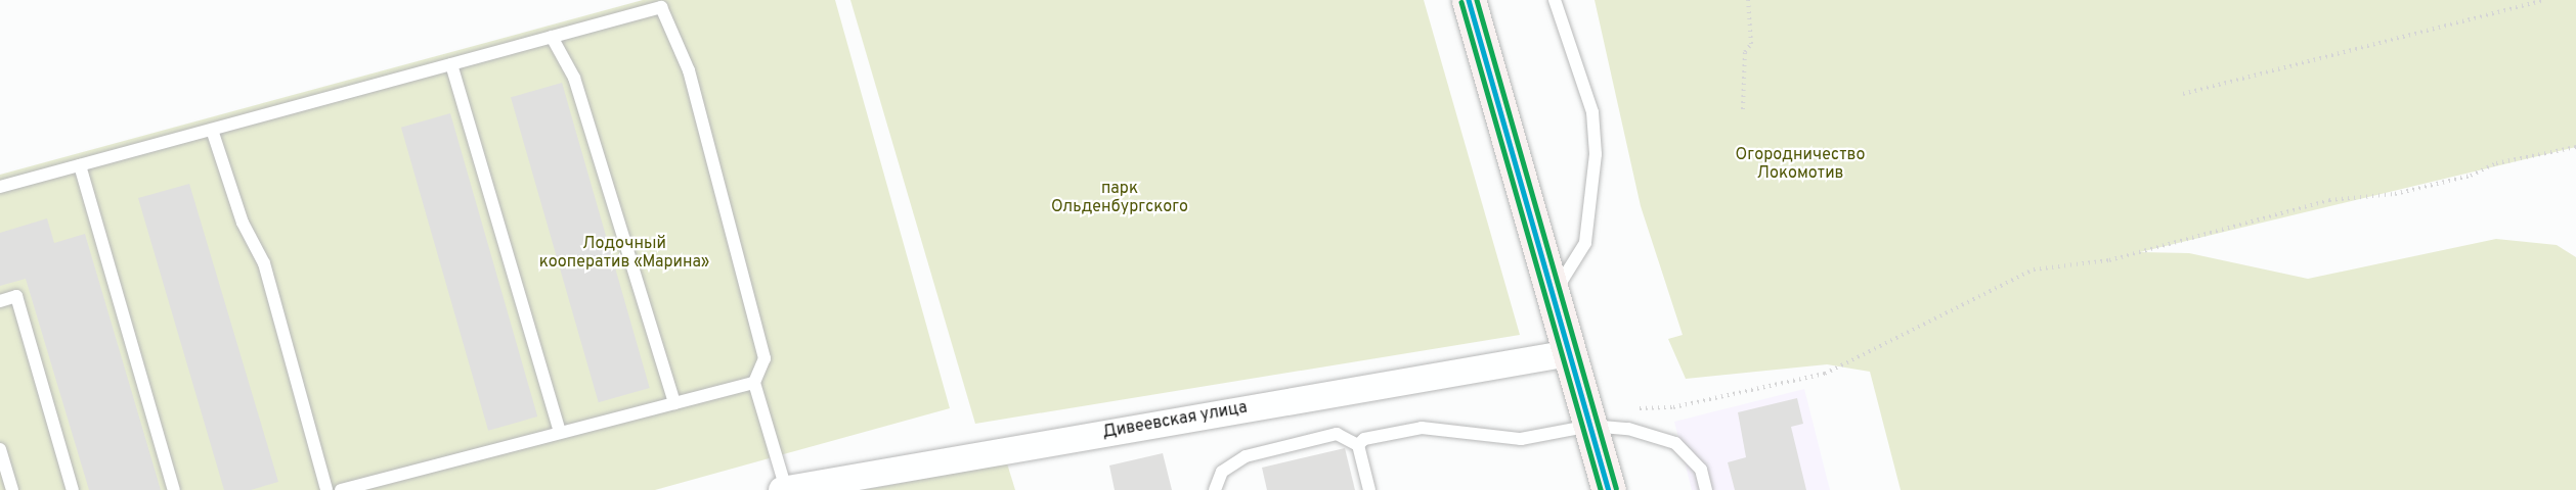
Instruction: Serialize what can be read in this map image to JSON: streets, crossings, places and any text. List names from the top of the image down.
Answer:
{
  "streets": {
    "street": ["Дивеевская улица"]
  },
  "parks": ["Огородничество Локомотив", "парк Ольденбургского", "Лодочный кооператив «Марина»"]
}
